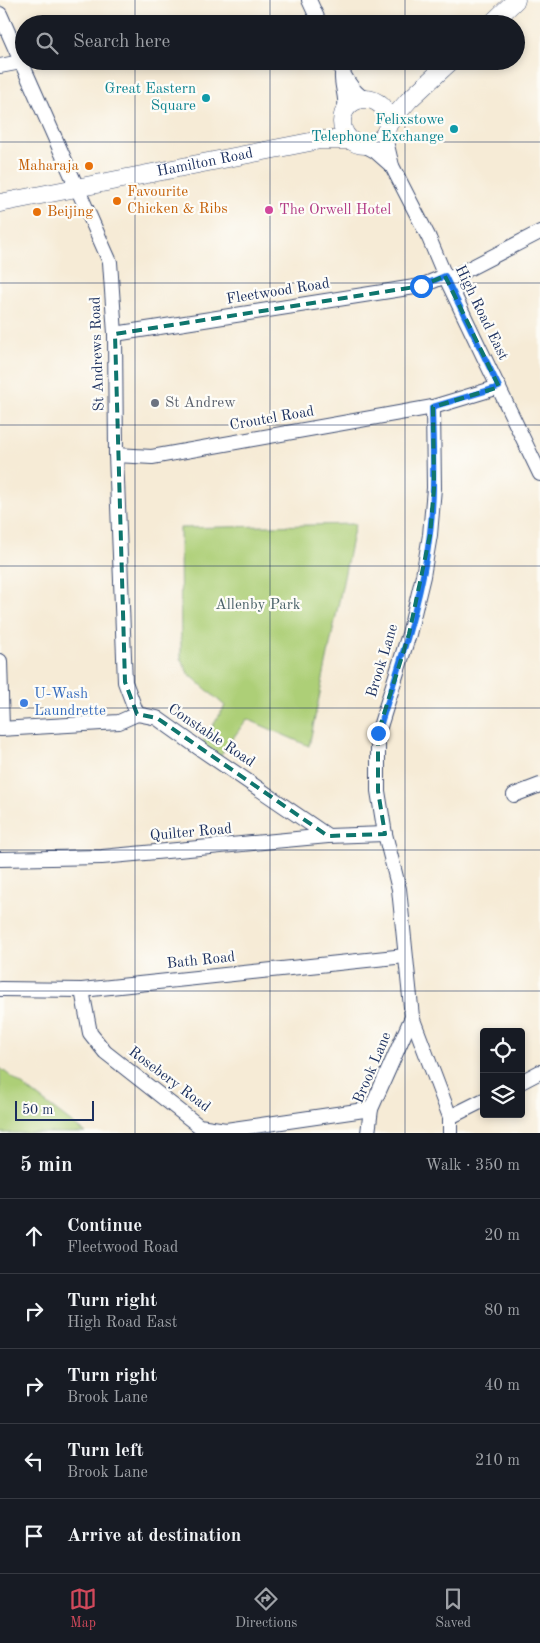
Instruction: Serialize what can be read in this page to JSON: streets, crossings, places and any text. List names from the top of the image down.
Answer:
{
  "streets": {
    "main road": ["Hamilton Road"],
    "street": [
      "Fleetwood Road",
      "High Road East",
      "St Andrews Road",
      "Croutel Road",
      "Brook Lane",
      "Constable Road",
      "Quilter Road",
      "Bath Road",
      "Rosebery Road"
    ]
  },
  "crossings": [
    ["Hamilton Road", "High Road East"],
    ["Hamilton Road", "St Andrews Road"],
    ["Fleetwood Road", "High Road East"],
    ["Fleetwood Road", "St Andrews Road"],
    ["St Andrews Road", "Croutel Road"],
    ["St Andrews Road", "Constable Road"],
    ["Croutel Road", "Brook Lane"],
    ["Brook Lane", "Quilter Road"],
    ["Brook Lane", "Bath Road"],
    ["Brook Lane", "Rosebery Road"],
    ["Constable Road", "Quilter Road"],
    ["Bath Road", "Rosebery Road"]
  ],
  "parks": ["Allenby Park"],
  "places": [
    "Great Eastern Square",
    "Felixstowe Telephone Exchange",
    "Maharaja",
    "Favourite Chicken & Ribs",
    "The Orwell Hotel",
    "Beijing",
    "St Andrew",
    "U-Wash Laundrette"
  ],
  "scale_bar": "50 m",
  "page": {
    "search": "Search here",
    "scale": "50 m",
    "heading": ["5 min", "Walk · 350 m"],
    "list": [
      ["Continue", "Fleetwood Road", "20 m"],
      ["Turn right", "High Road East", "80 m"],
      ["Turn right", "Brook Lane", "40 m"],
      ["Turn left", "Brook Lane", "210 m"],
      "Arrive at destination"
    ],
    "nav": ["Map", "Directions", "Saved"]
  }
}
